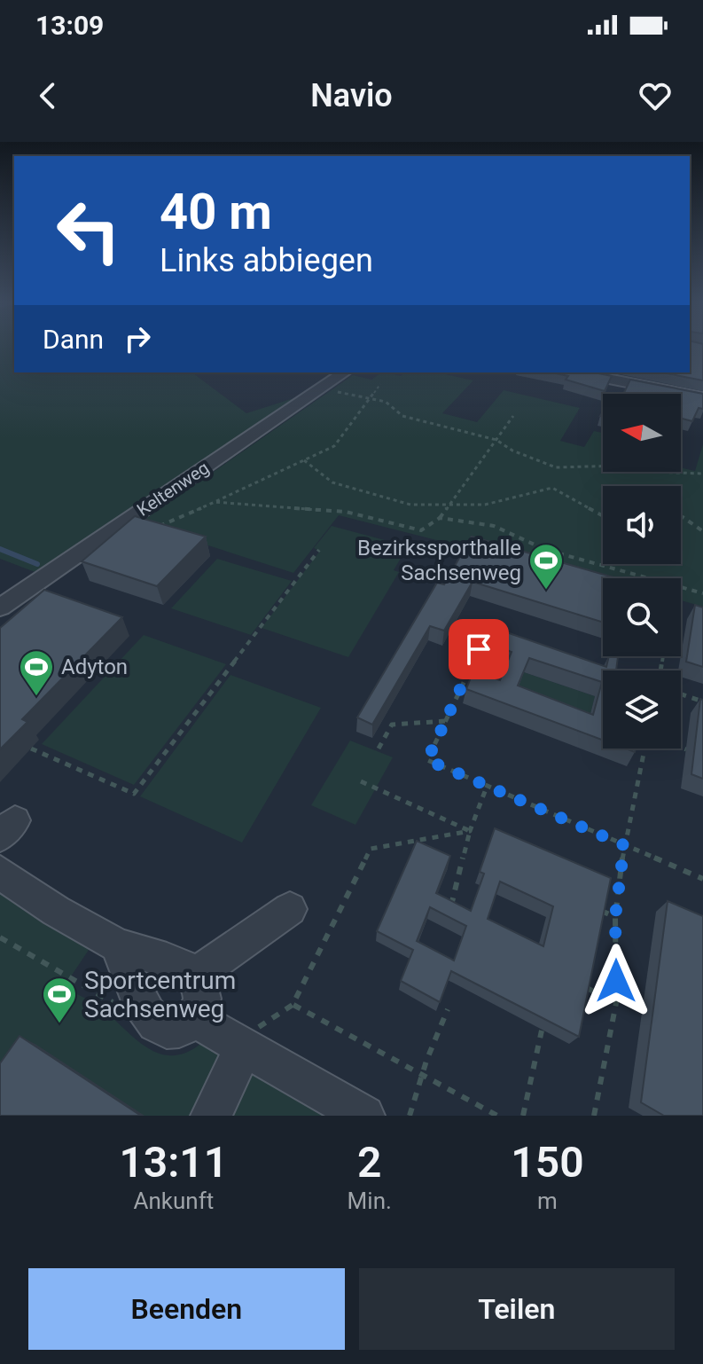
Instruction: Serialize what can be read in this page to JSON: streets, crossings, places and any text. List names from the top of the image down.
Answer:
{
  "streets": {
    "street": ["Keltenweg"]
  },
  "places": {
    "sports": ["Bezirkssporthalle Sachsenweg", "Adyton", "Sportcentrum Sachsenweg"]
  },
  "north": "left",
  "page": {
    "status": "13:09",
    "header": "Navio",
    "turn": ["40 m", "Links abbiegen"],
    "then": "Dann",
    "eta": [
      "13:11",
      "Ankunft",
      "2",
      "Min.",
      "150",
      "m"
    ],
    "buttons": ["Beenden", "Teilen"]
  }
}
